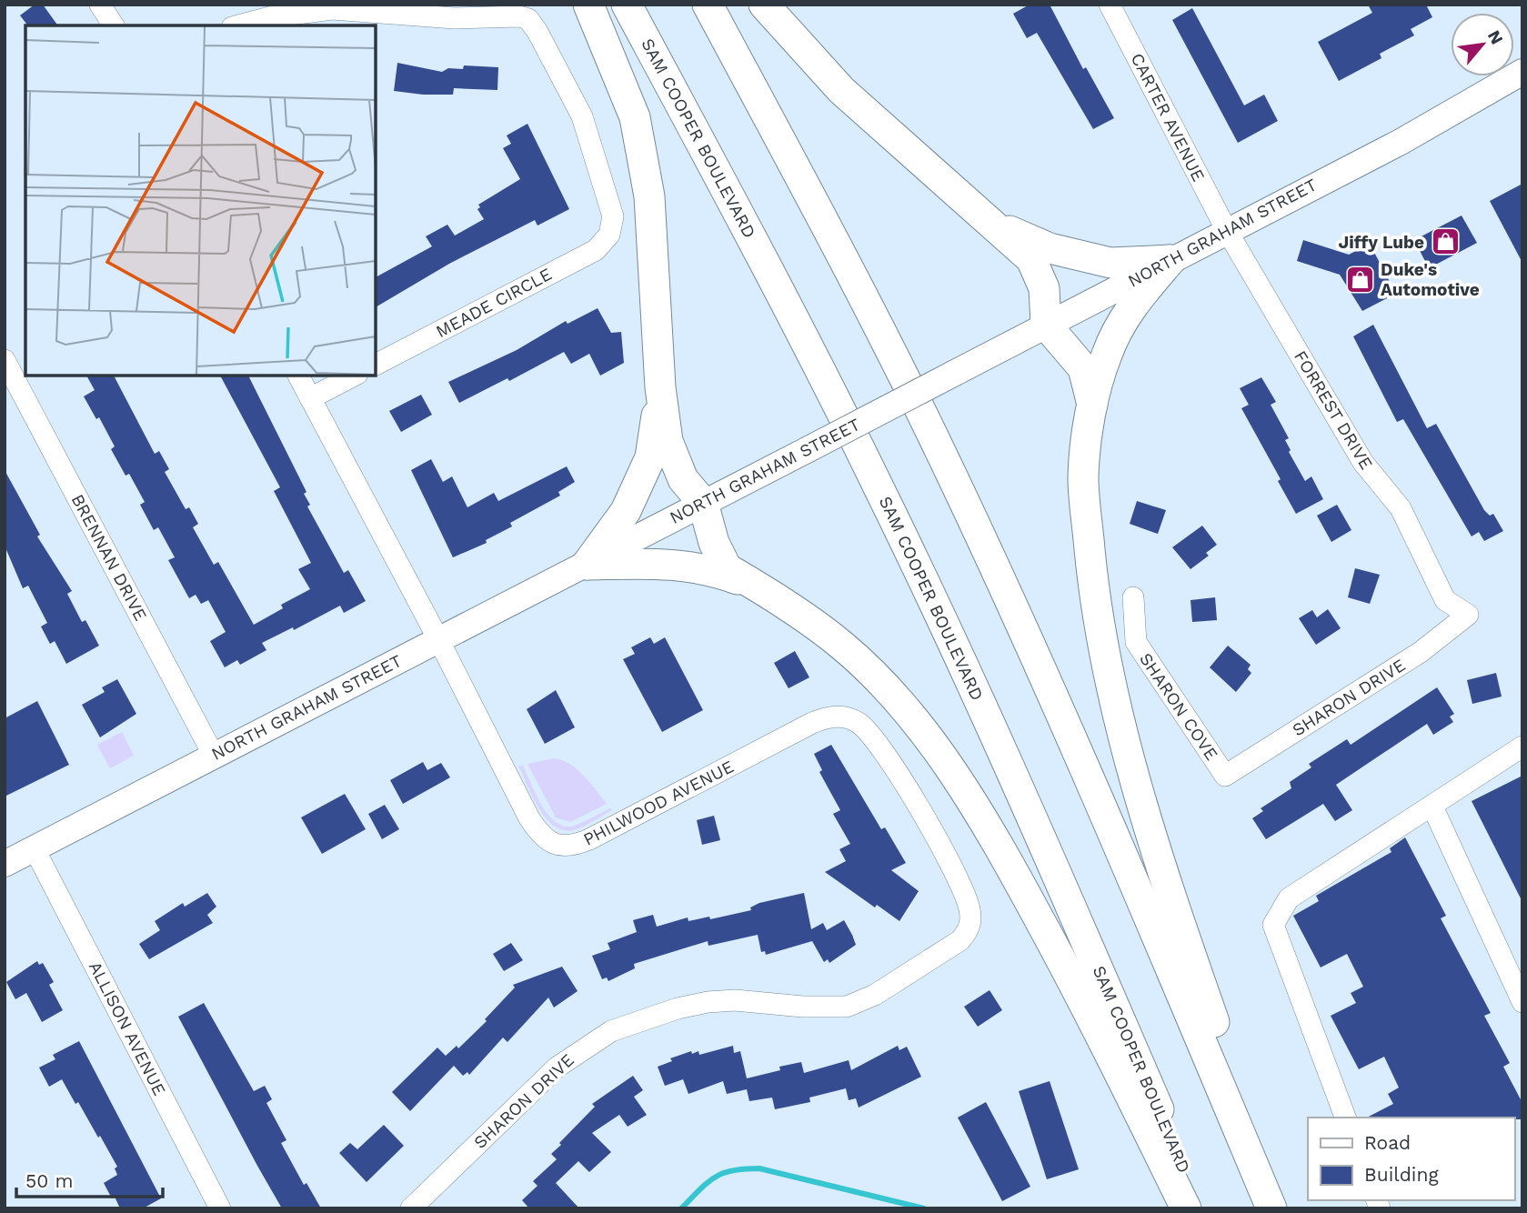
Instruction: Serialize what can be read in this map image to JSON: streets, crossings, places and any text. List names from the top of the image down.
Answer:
{
  "streets": {
    "highway": ["SAM COOPER BOULEVARD"],
    "main road": ["NORTH GRAHAM STREET"],
    "street": [
      "CARTER AVENUE",
      "MEADE CIRCLE",
      "FORREST DRIVE",
      "BRENNAN DRIVE",
      "SHARON DRIVE",
      "SHARON COVE",
      "PHILWOOD AVENUE",
      "ALLISON AVENUE"
    ]
  },
  "crossings": [
    ["CARTER AVENUE", "NORTH GRAHAM STREET"],
    ["CARTER AVENUE", "FORREST DRIVE"],
    ["NORTH GRAHAM STREET", "FORREST DRIVE"],
    ["NORTH GRAHAM STREET", "BRENNAN DRIVE"],
    ["NORTH GRAHAM STREET", "PHILWOOD AVENUE"],
    ["NORTH GRAHAM STREET", "ALLISON AVENUE"],
    ["FORREST DRIVE", "SHARON DRIVE"],
    ["SHARON DRIVE", "SHARON COVE"],
    ["SHARON DRIVE", "PHILWOOD AVENUE"]
  ],
  "places": {
    "shop": ["Jiffy Lube", "Duke's Automotive"]
  },
  "legend": ["Road", "Building"],
  "scale_bar": "50 m",
  "north": "top right"
}
